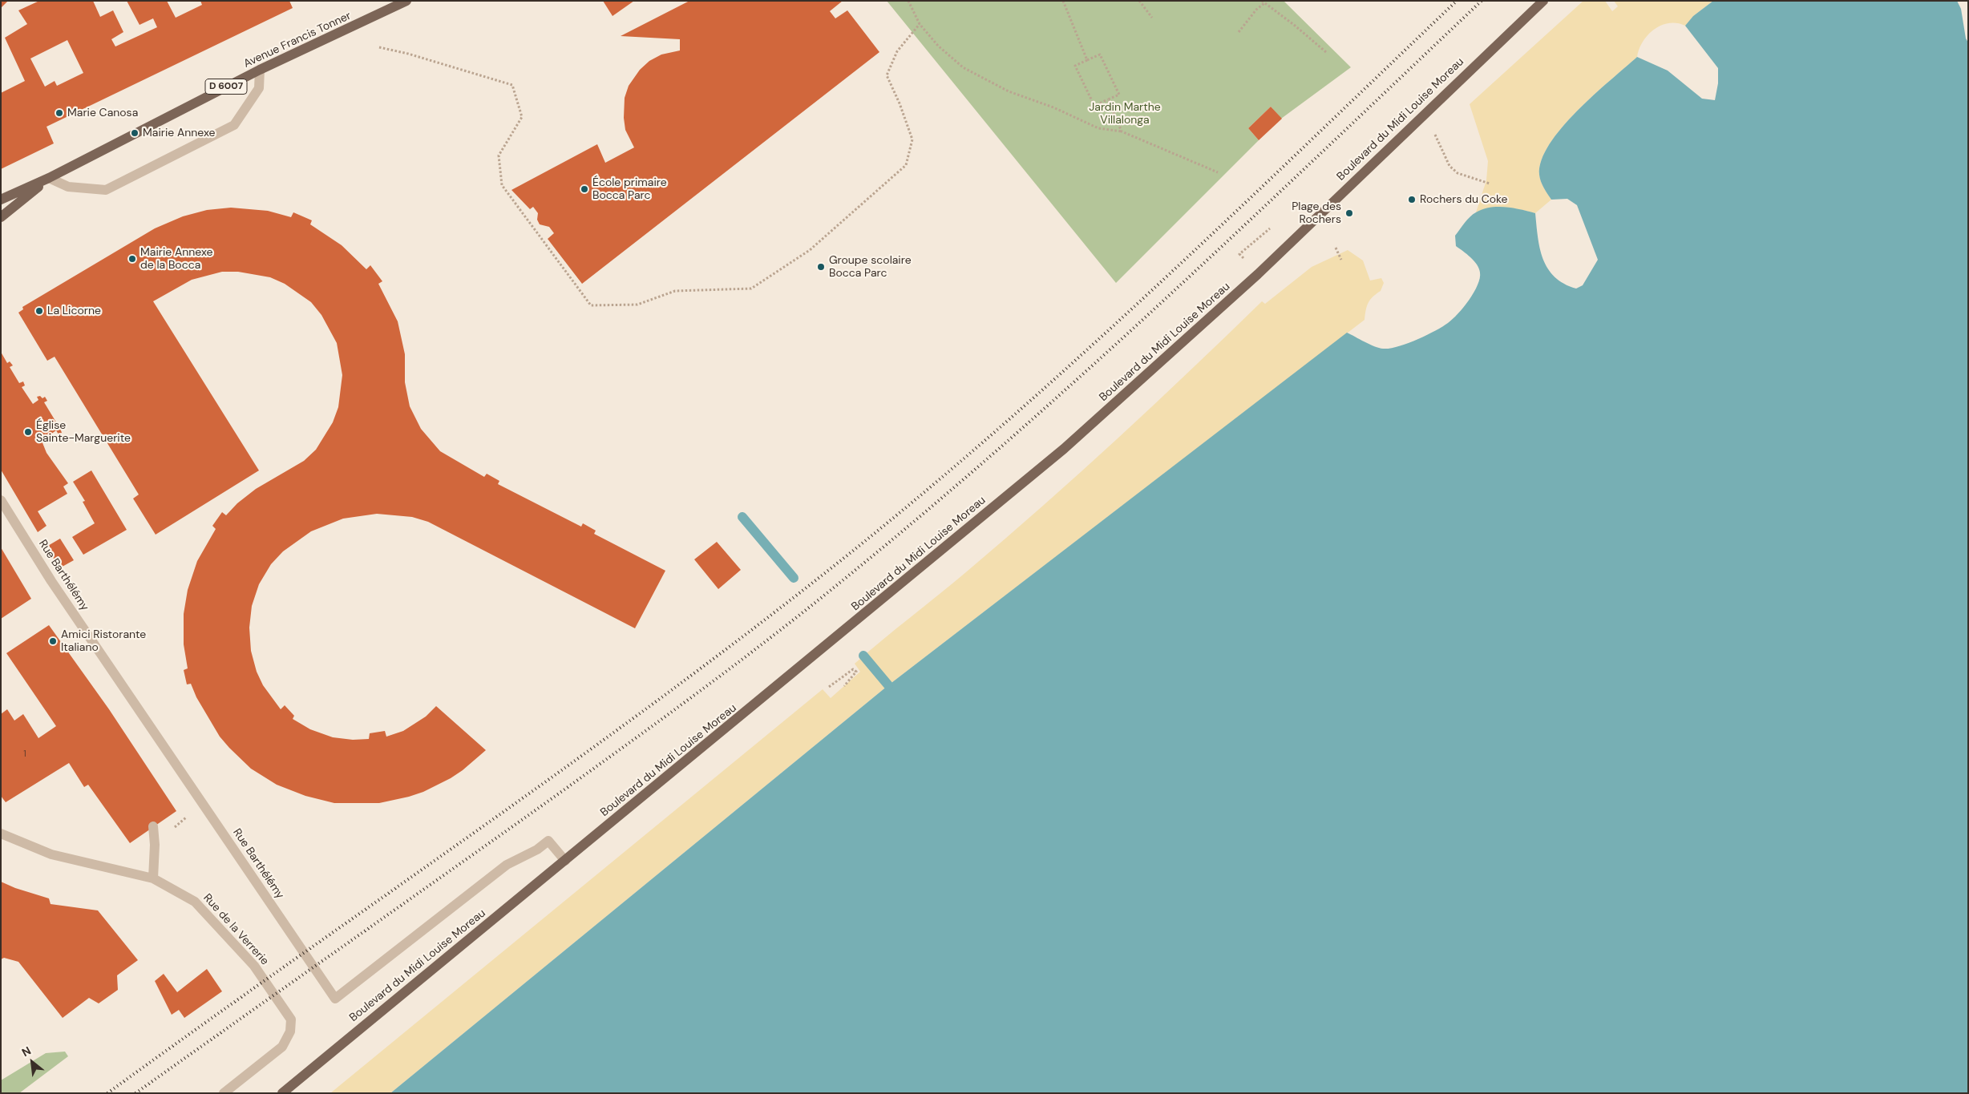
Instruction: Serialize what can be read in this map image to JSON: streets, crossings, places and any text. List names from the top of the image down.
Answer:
{
  "streets": {
    "main road": ["Avenue Francis Tonner", "D 6007", "Boulevard du Midi Louise Moreau"],
    "street": ["Rue Barthélémy", "Rue de la Verrerie"]
  },
  "crossings": [
    ["Boulevard du Midi Louise Moreau", "Rue Barthélémy"]
  ],
  "parks": ["Jardin Marthe Villalonga"],
  "places": [
    "Marie Canosa",
    "Mairie Annexe",
    "École primaire Bocca Parc",
    "Rochers du Coke",
    "Plage des Rochers",
    "Mairie Annexe de la Bocca",
    "Groupe scolaire Bocca Parc",
    "La Licorne",
    "Église Sainte-Marguerite",
    "Amici Ristorante Italiano"
  ],
  "house_numbers": ["1"],
  "north": "top left"
}
